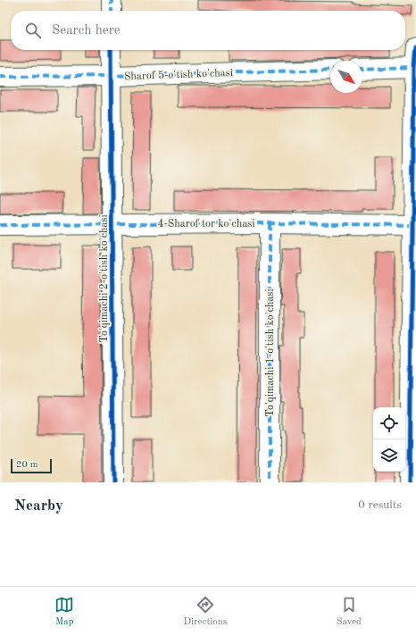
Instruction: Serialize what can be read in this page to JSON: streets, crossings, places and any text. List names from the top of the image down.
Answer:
{
  "streets": {
    "street": [
      "Sharof 5-o'tish ko'chasi",
      "4-Sharof tor ko'chasi",
      "To'qimachi 2-o'tish ko'chasi",
      "To'qimachi 1-o'tish ko'chasi"
    ]
  },
  "crossings": [
    ["Sharof 5-o'tish ko'chasi", "To'qimachi 2-o'tish ko'chasi"],
    ["4-Sharof tor ko'chasi", "To'qimachi 2-o'tish ko'chasi"],
    ["4-Sharof tor ko'chasi", "To'qimachi 1-o'tish ko'chasi"]
  ],
  "scale_bar": "20 m",
  "north": "bottom right",
  "page": {
    "search": "Search here",
    "scale": "20 m",
    "heading": ["Nearby", "0 results"],
    "nav": ["Map", "Directions", "Saved"]
  }
}
